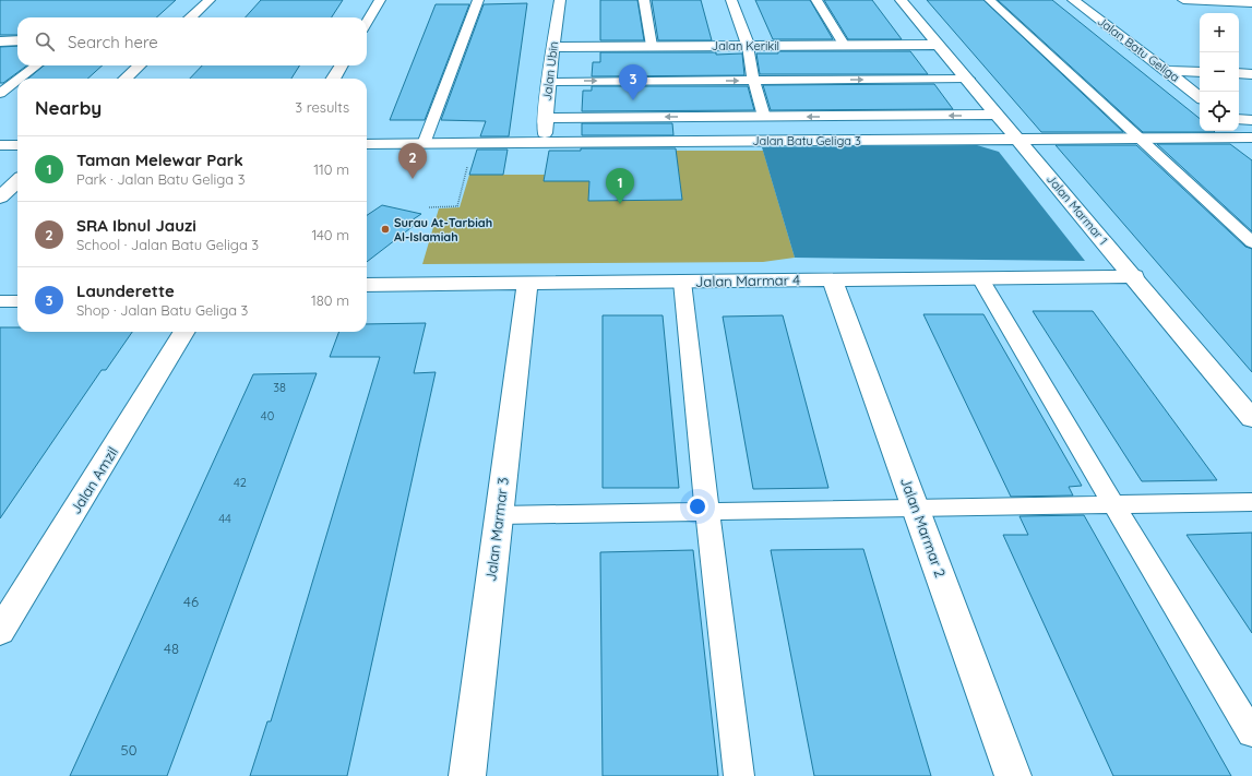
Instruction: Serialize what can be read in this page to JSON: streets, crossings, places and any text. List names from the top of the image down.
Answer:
{
  "streets": {
    "street": [
      "Jalan Kerikil",
      "Jalan Batu Geliga",
      "Jalan Ubin",
      "Jalan Batu Geliga 3",
      "Jalan Marmar 1",
      "Jalan Marmar 4",
      "Jalan Amzil",
      "Jalan Marmar 2",
      "Jalan Marmar 3"
    ]
  },
  "crossings": [
    ["Jalan Kerikil", "Jalan Ubin"],
    ["Jalan Kerikil", "Jalan Marmar 1"],
    ["Jalan Ubin", "Jalan Batu Geliga 3"],
    ["Jalan Batu Geliga 3", "Jalan Marmar 1"],
    ["Jalan Marmar 1", "Jalan Marmar 4"],
    ["Jalan Marmar 4", "Jalan Marmar 2"],
    ["Jalan Marmar 4", "Jalan Marmar 3"]
  ],
  "places": ["Surau At-Tarbiah Al-Islamiah"],
  "house_numbers": [
    "38",
    "40",
    "42",
    "44",
    "46",
    "48",
    "50"
  ],
  "page": {
    "map_buttons": ["+", "−"],
    "search": "Search here",
    "pins": ["3", "2", "1"],
    "heading": ["Nearby", "3 results"],
    "list": [
      {
        "mark": "1",
        "name": "Taman Melewar Park",
        "note": "Park · Jalan Batu Geliga 3",
        "value": "110 m"
      },
      {
        "mark": "2",
        "name": "SRA Ibnul Jauzi",
        "note": "School · Jalan Batu Geliga 3",
        "value": "140 m"
      },
      {
        "mark": "3",
        "name": "Launderette",
        "note": "Shop · Jalan Batu Geliga 3",
        "value": "180 m"
      }
    ]
  }
}
